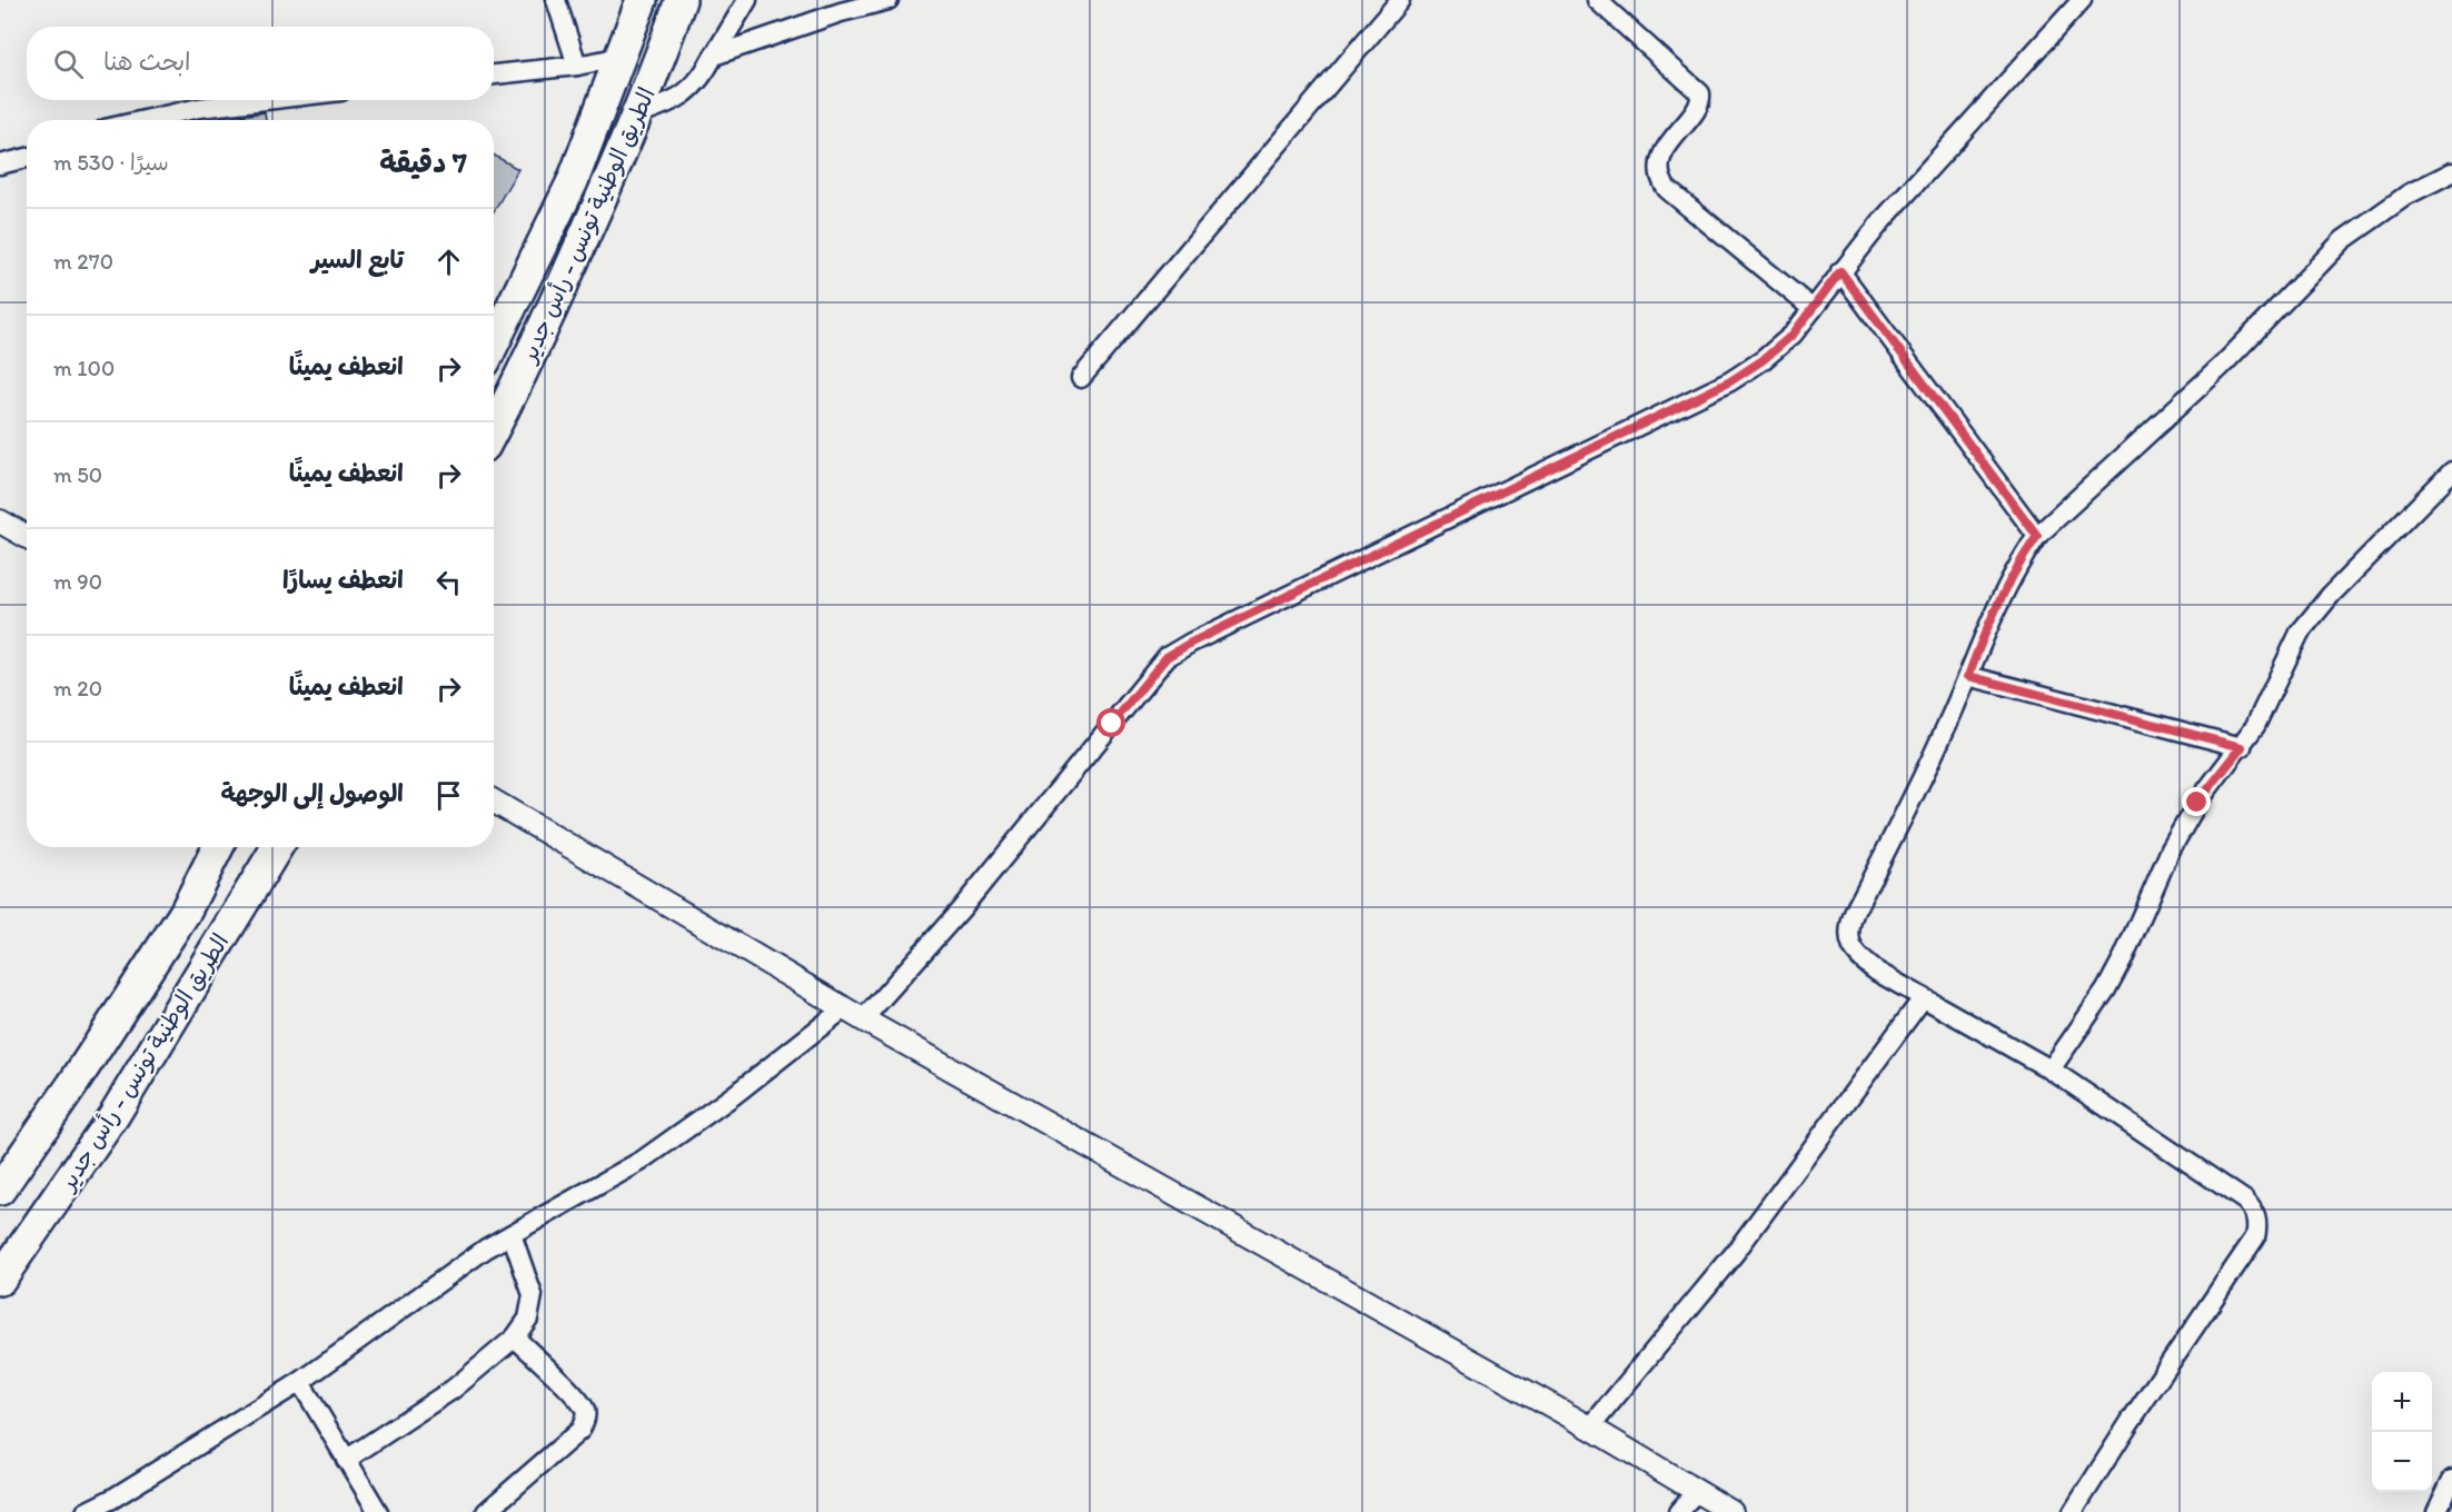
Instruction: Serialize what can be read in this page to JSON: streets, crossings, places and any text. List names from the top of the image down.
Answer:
{
  "streets": {
    "highway": ["الطريق الوطنية تونس - رأس جدير"]
  },
  "page": {
    "search": "ابحث هنا",
    "heading": ["7 دقيقة", "سيرًا · 530 m"],
    "list": [
      ["تابع السير", "270 m"],
      ["انعطف يمينًا", "100 m"],
      ["انعطف يمينًا", "50 m"],
      ["انعطف يسارًا", "90 m"],
      ["انعطف يمينًا", "20 m"],
      "الوصول إلى الوجهة"
    ],
    "map_buttons": ["+", "−"]
  }
}
